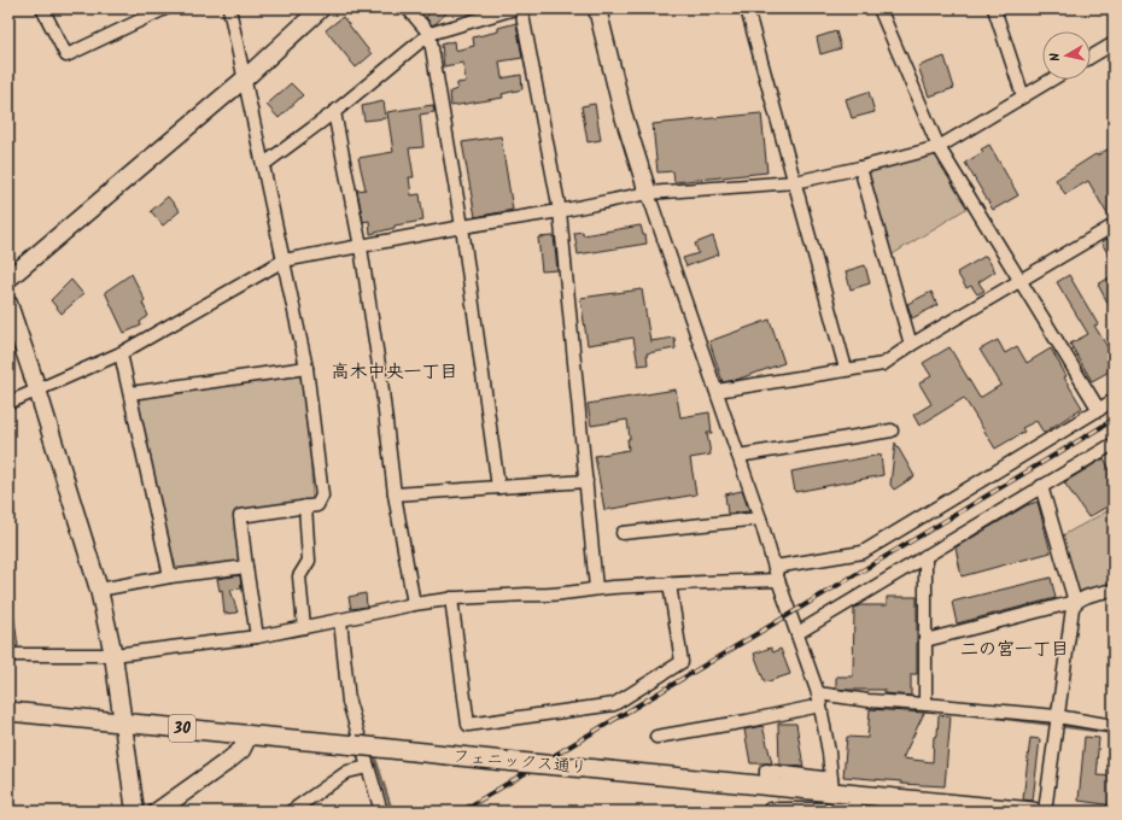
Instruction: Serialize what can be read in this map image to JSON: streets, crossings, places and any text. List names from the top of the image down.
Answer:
{
  "streets": {
    "main road": ["30", "フェニックス通り"]
  },
  "districts": ["高木中央一丁目", "二の宮一丁目"],
  "north": "left"
}
